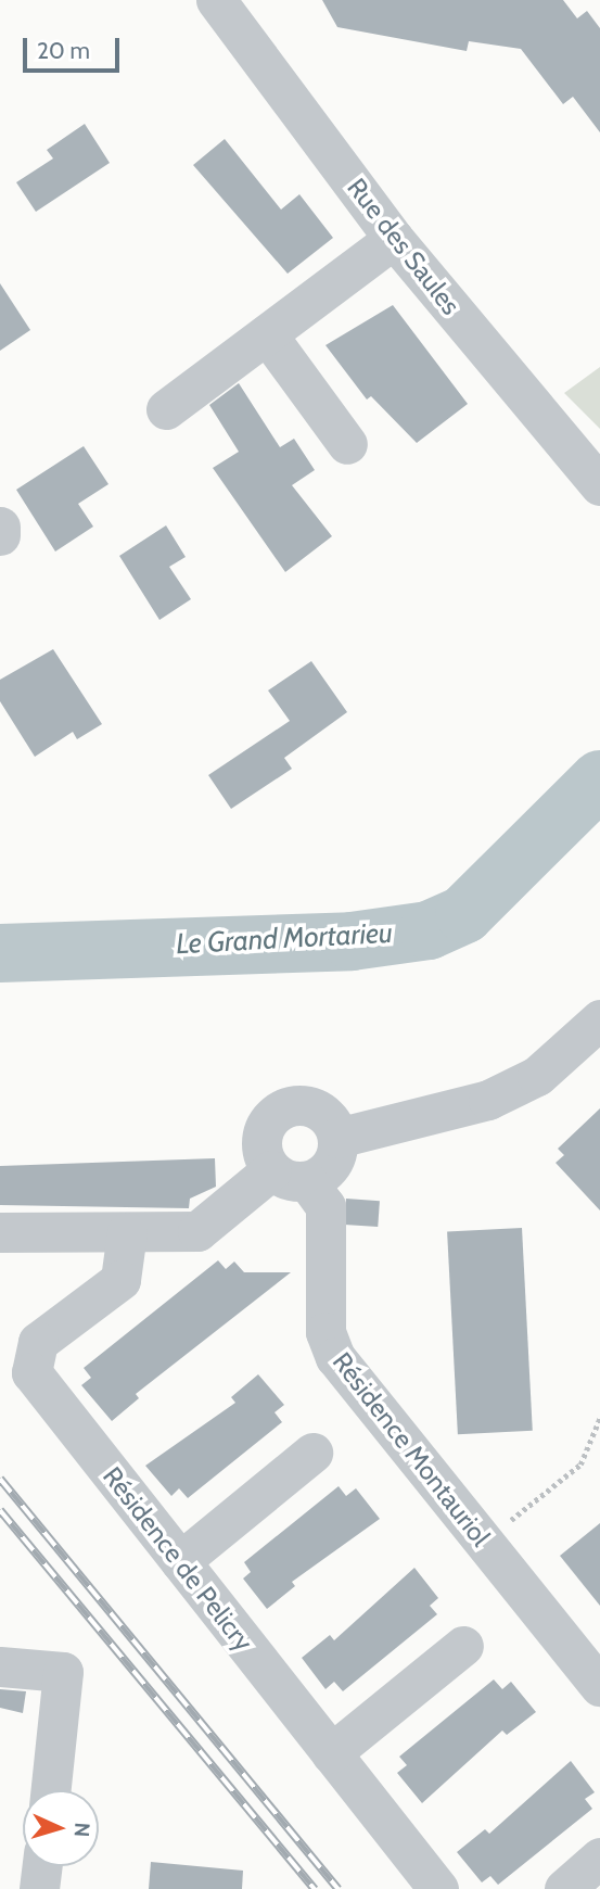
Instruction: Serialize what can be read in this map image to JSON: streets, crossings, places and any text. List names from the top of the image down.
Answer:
{
  "streets": {
    "street": ["Rue des Saules", "Résidence Montauriol", "Résidence de Pelicry"]
  },
  "water": ["Le Grand Mortarieu"],
  "scale_bar": "20 m",
  "north": "right"
}
